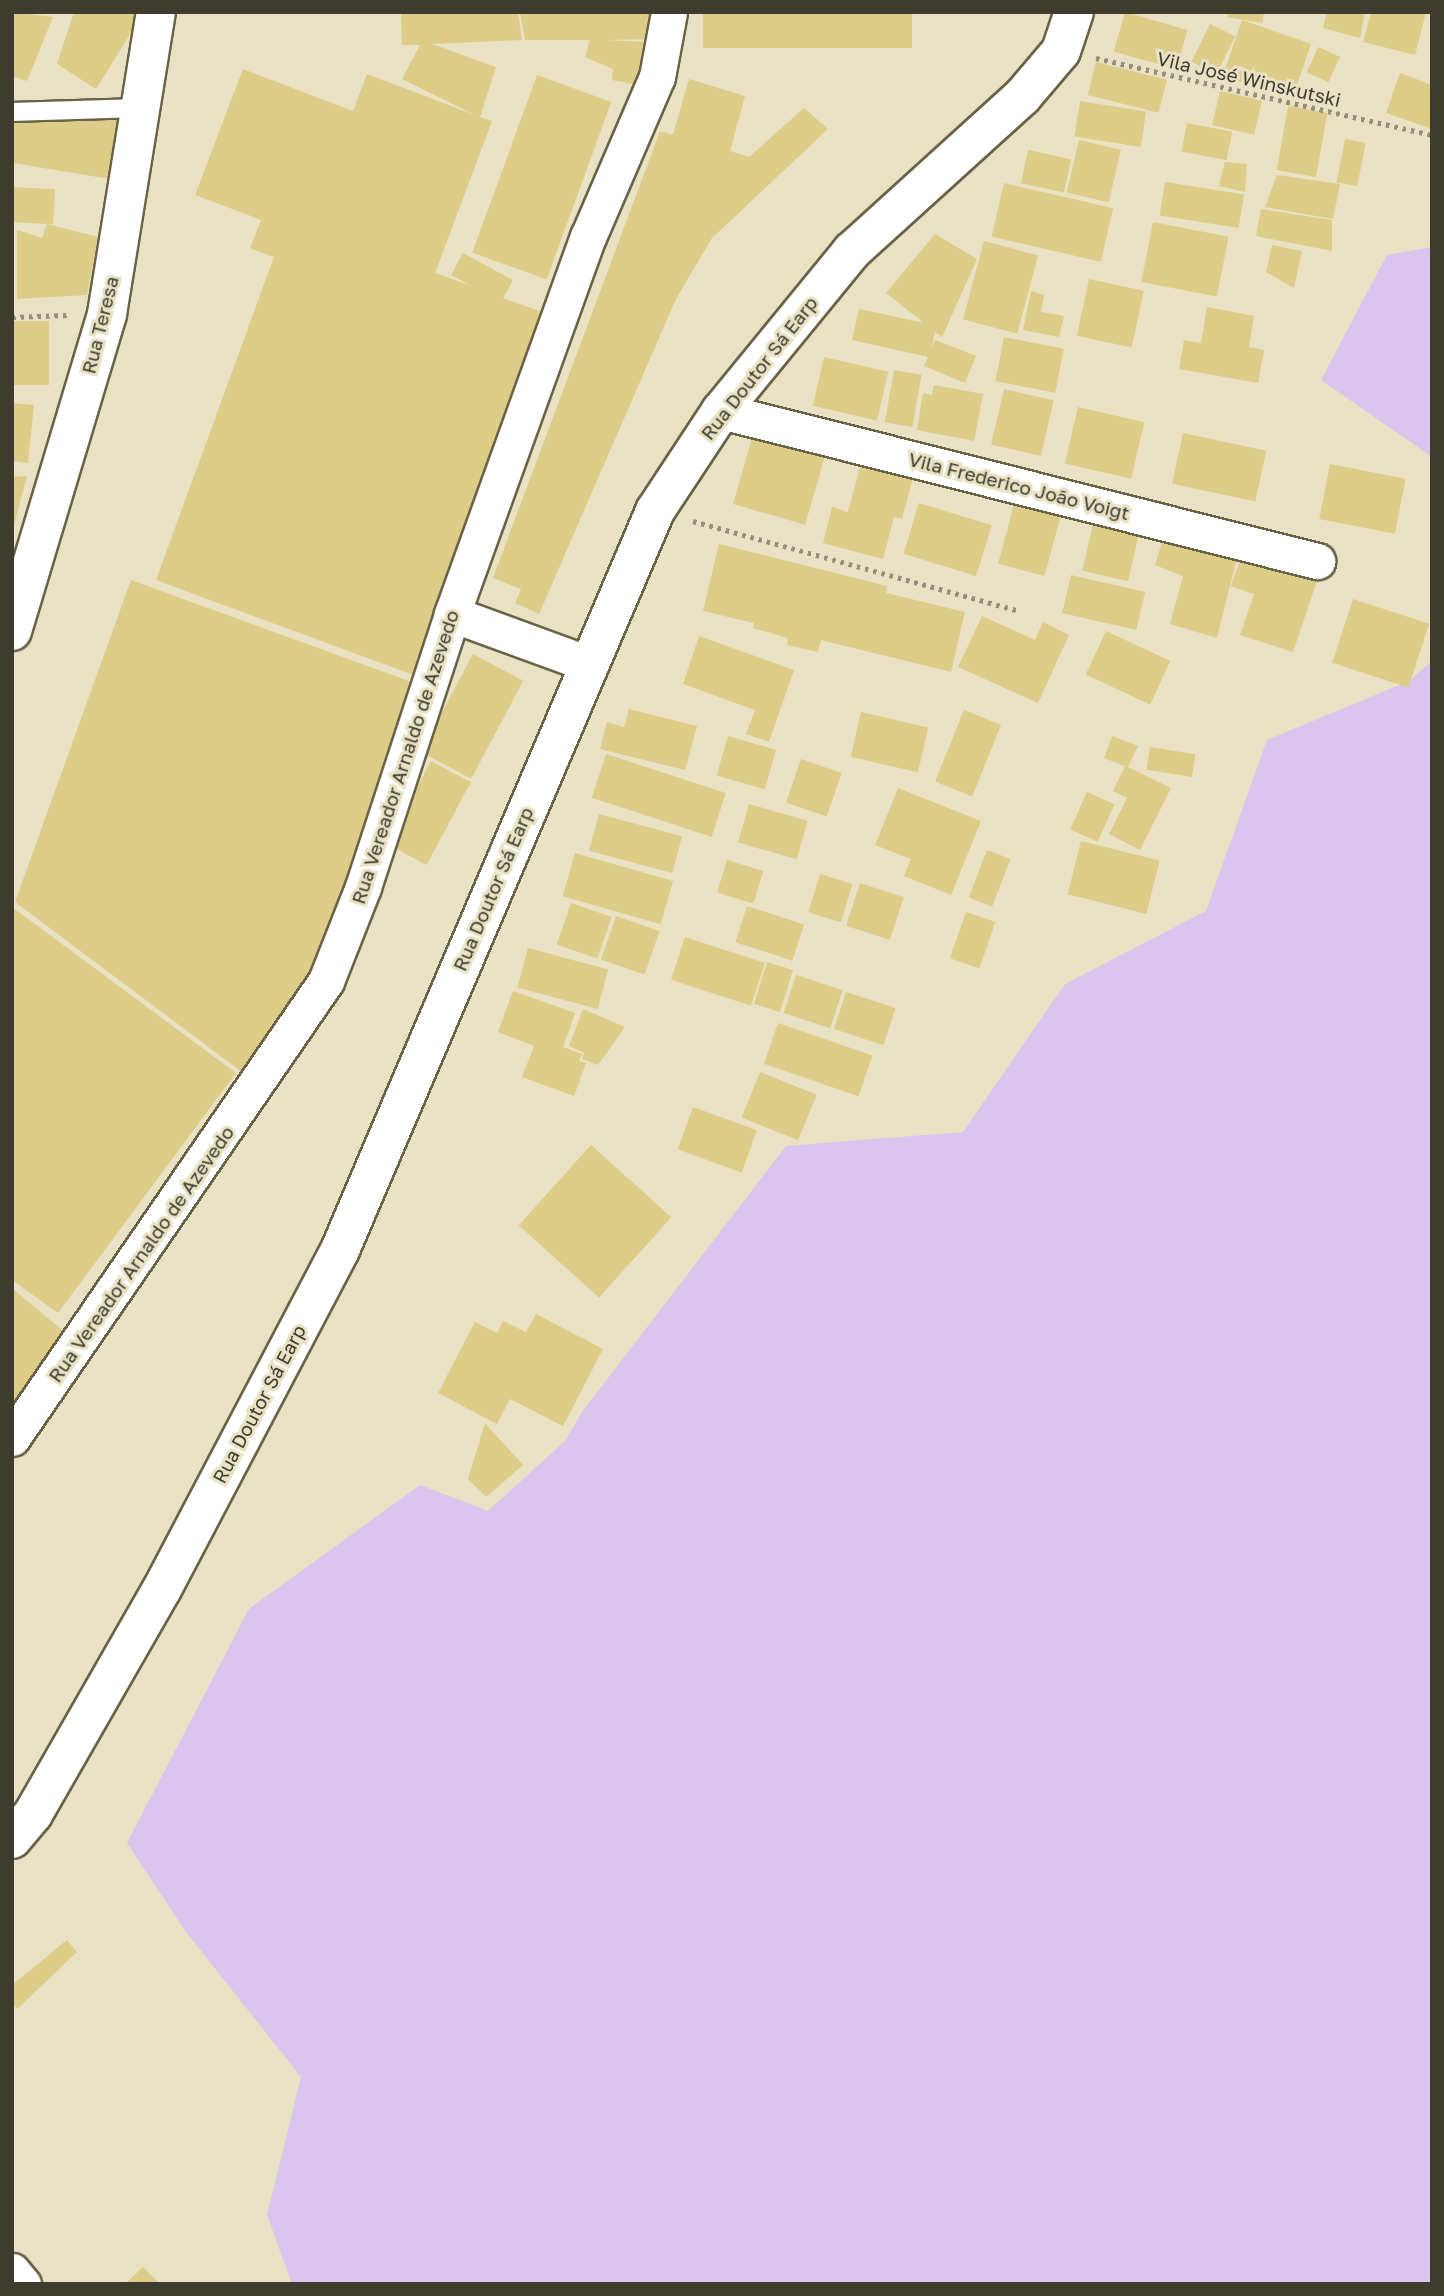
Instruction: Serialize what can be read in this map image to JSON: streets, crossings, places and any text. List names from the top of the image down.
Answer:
{
  "streets": {
    "main road": ["Rua Teresa", "Rua Doutor Sá Earp"],
    "street": ["Vila Frederico João Voigt", "Rua Vereador Arnaldo de Azevedo"],
    "path": ["Vila José Winskutski"]
  },
  "crossings": [
    ["Vila José Winskutski", "Rua Doutor Sá Earp"],
    ["Rua Doutor Sá Earp", "Vila Frederico João Voigt"]
  ]
}
